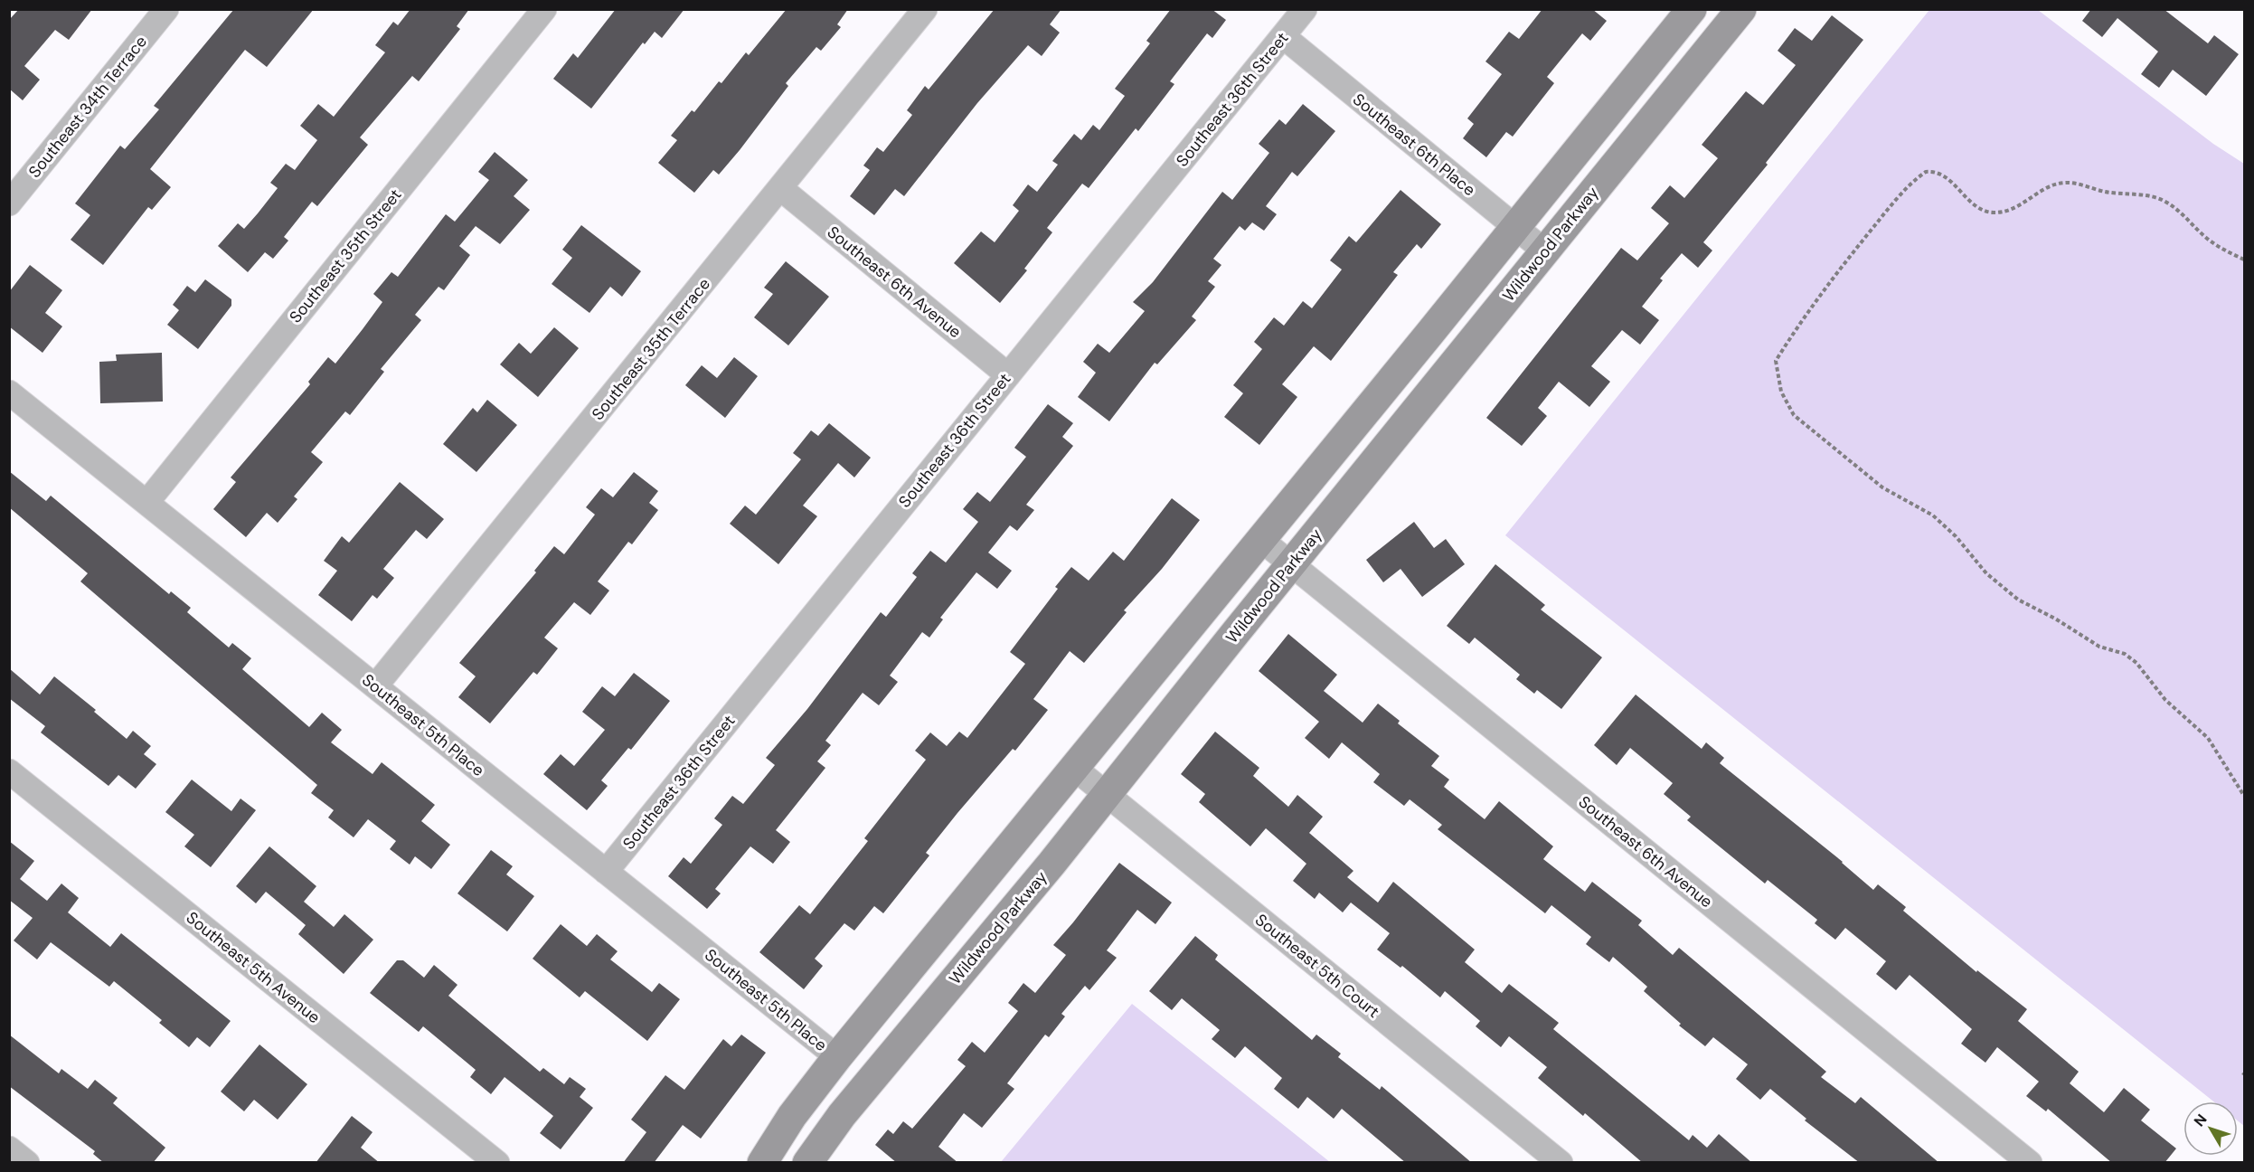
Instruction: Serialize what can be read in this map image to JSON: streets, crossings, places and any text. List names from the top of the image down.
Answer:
{
  "streets": {
    "street": [
      "Southeast 36th Street",
      "Southeast 34th Terrace",
      "Southeast 6th Place",
      "Wildwood Parkway",
      "Southeast 35th Street",
      "Southeast 6th Avenue",
      "Southeast 35th Terrace",
      "Southeast 5th Place",
      "Southeast 5th Court",
      "Southeast 5th Avenue"
    ]
  },
  "crossings": [
    ["Southeast 36th Street", "Southeast 6th Place"],
    ["Southeast 36th Street", "Southeast 6th Avenue"],
    ["Southeast 36th Street", "Southeast 5th Place"],
    ["Southeast 6th Place", "Wildwood Parkway"],
    ["Wildwood Parkway", "Southeast 6th Avenue"],
    ["Wildwood Parkway", "Southeast 5th Court"],
    ["Southeast 35th Street", "Southeast 5th Place"],
    ["Southeast 6th Avenue", "Southeast 35th Terrace"],
    ["Southeast 35th Terrace", "Southeast 5th Place"]
  ],
  "north": "top left"
}
